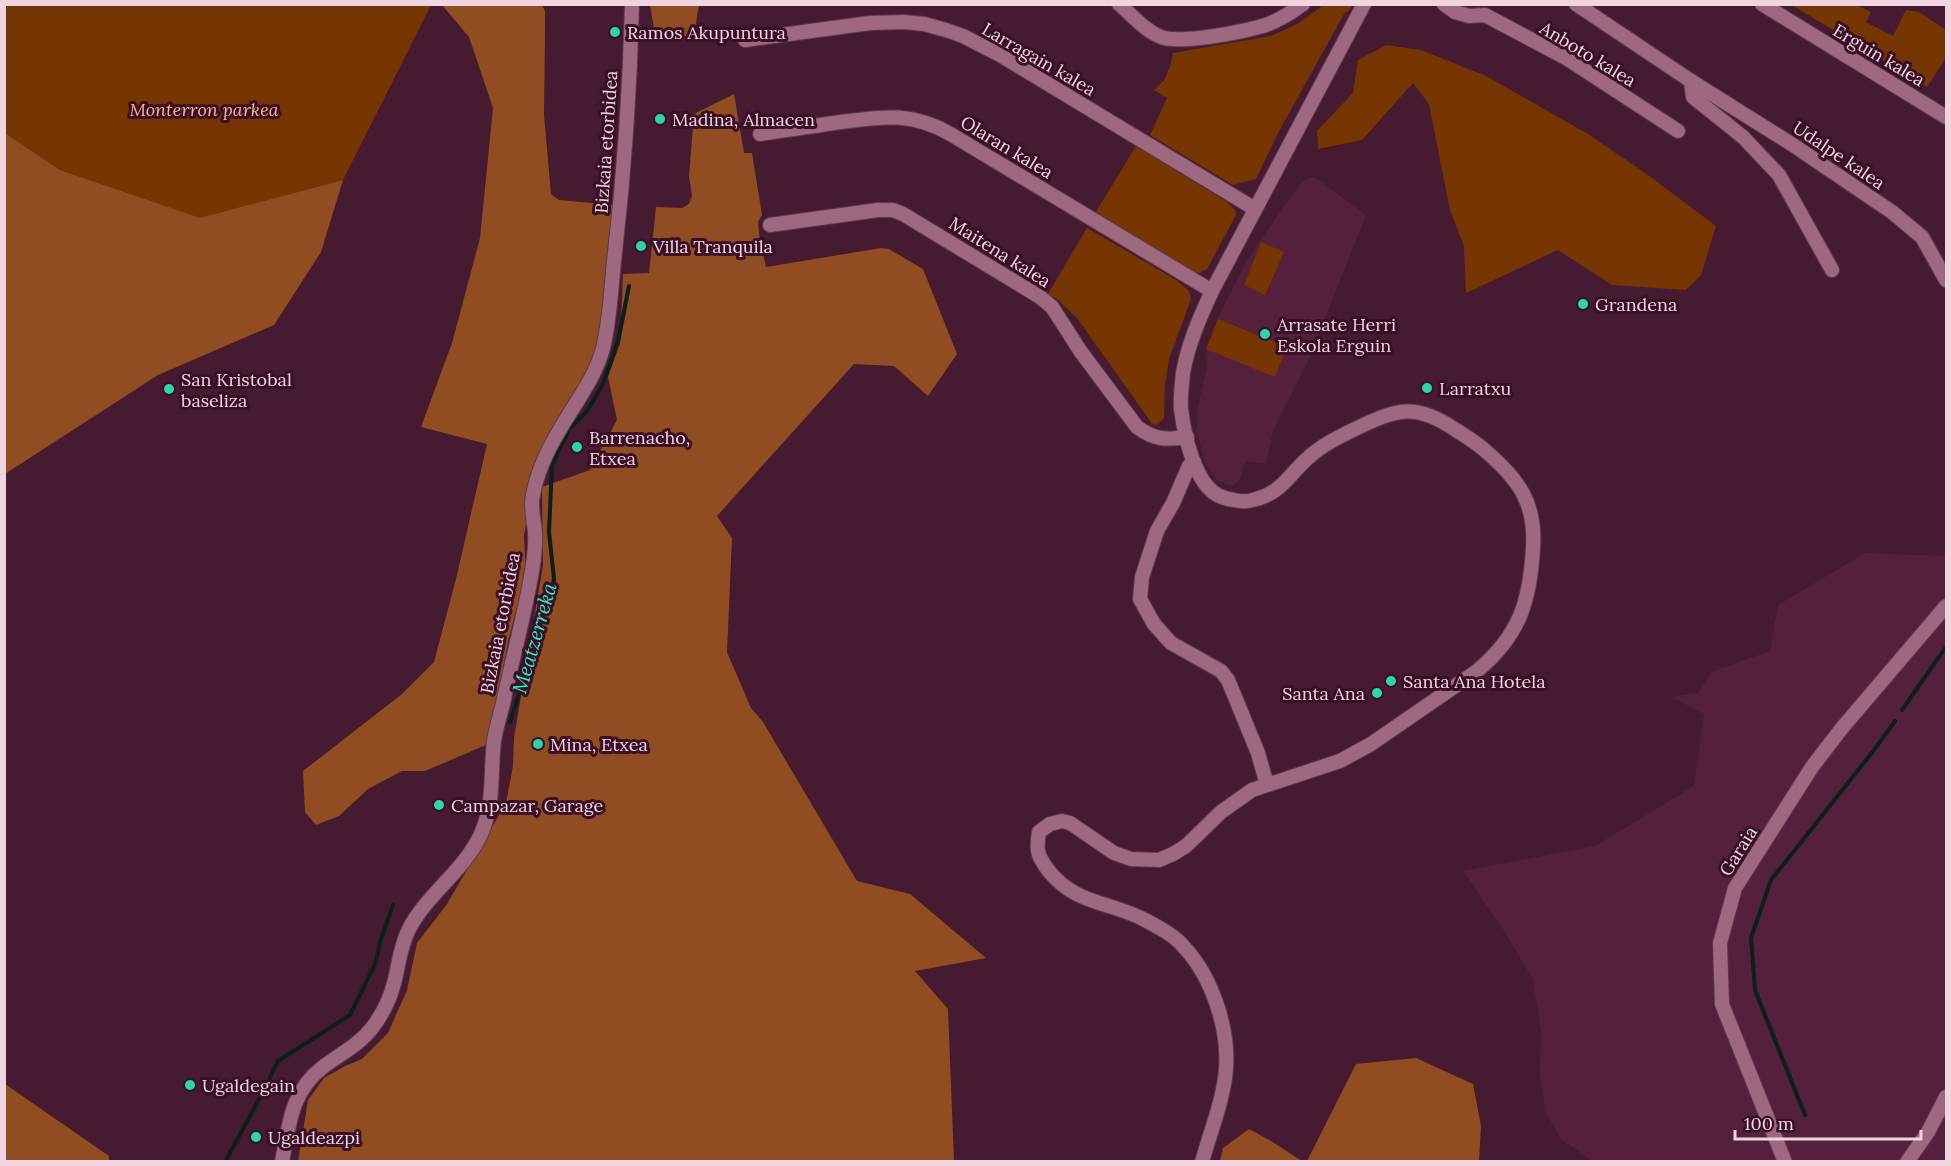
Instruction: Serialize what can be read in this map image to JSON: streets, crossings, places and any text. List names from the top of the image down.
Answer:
{
  "streets": {
    "street": [
      "Anboto kalea",
      "Erguin kalea",
      "Larragain kalea",
      "Bizkaia etorbidea",
      "Olaran kalea",
      "Udalpe kalea",
      "Maitena kalea",
      "Garaia"
    ]
  },
  "water": ["Meatzerreka"],
  "parks": ["Monterron parkea"],
  "places": [
    "Ramos Akupuntura",
    "Madina, Almacen",
    "Villa Tranquila",
    "Grandena",
    "Arrasate Herri Eskola Erguin",
    "Larratxu",
    "San Kristobal baseliza",
    "Barrenacho, Etxea",
    "Santa Ana Hotela",
    "Santa Ana",
    "Mina, Etxea",
    "Campazar, Garage",
    "Ugaldegain",
    "Ugaldeazpi"
  ],
  "scale_bar": "100 m"
}
